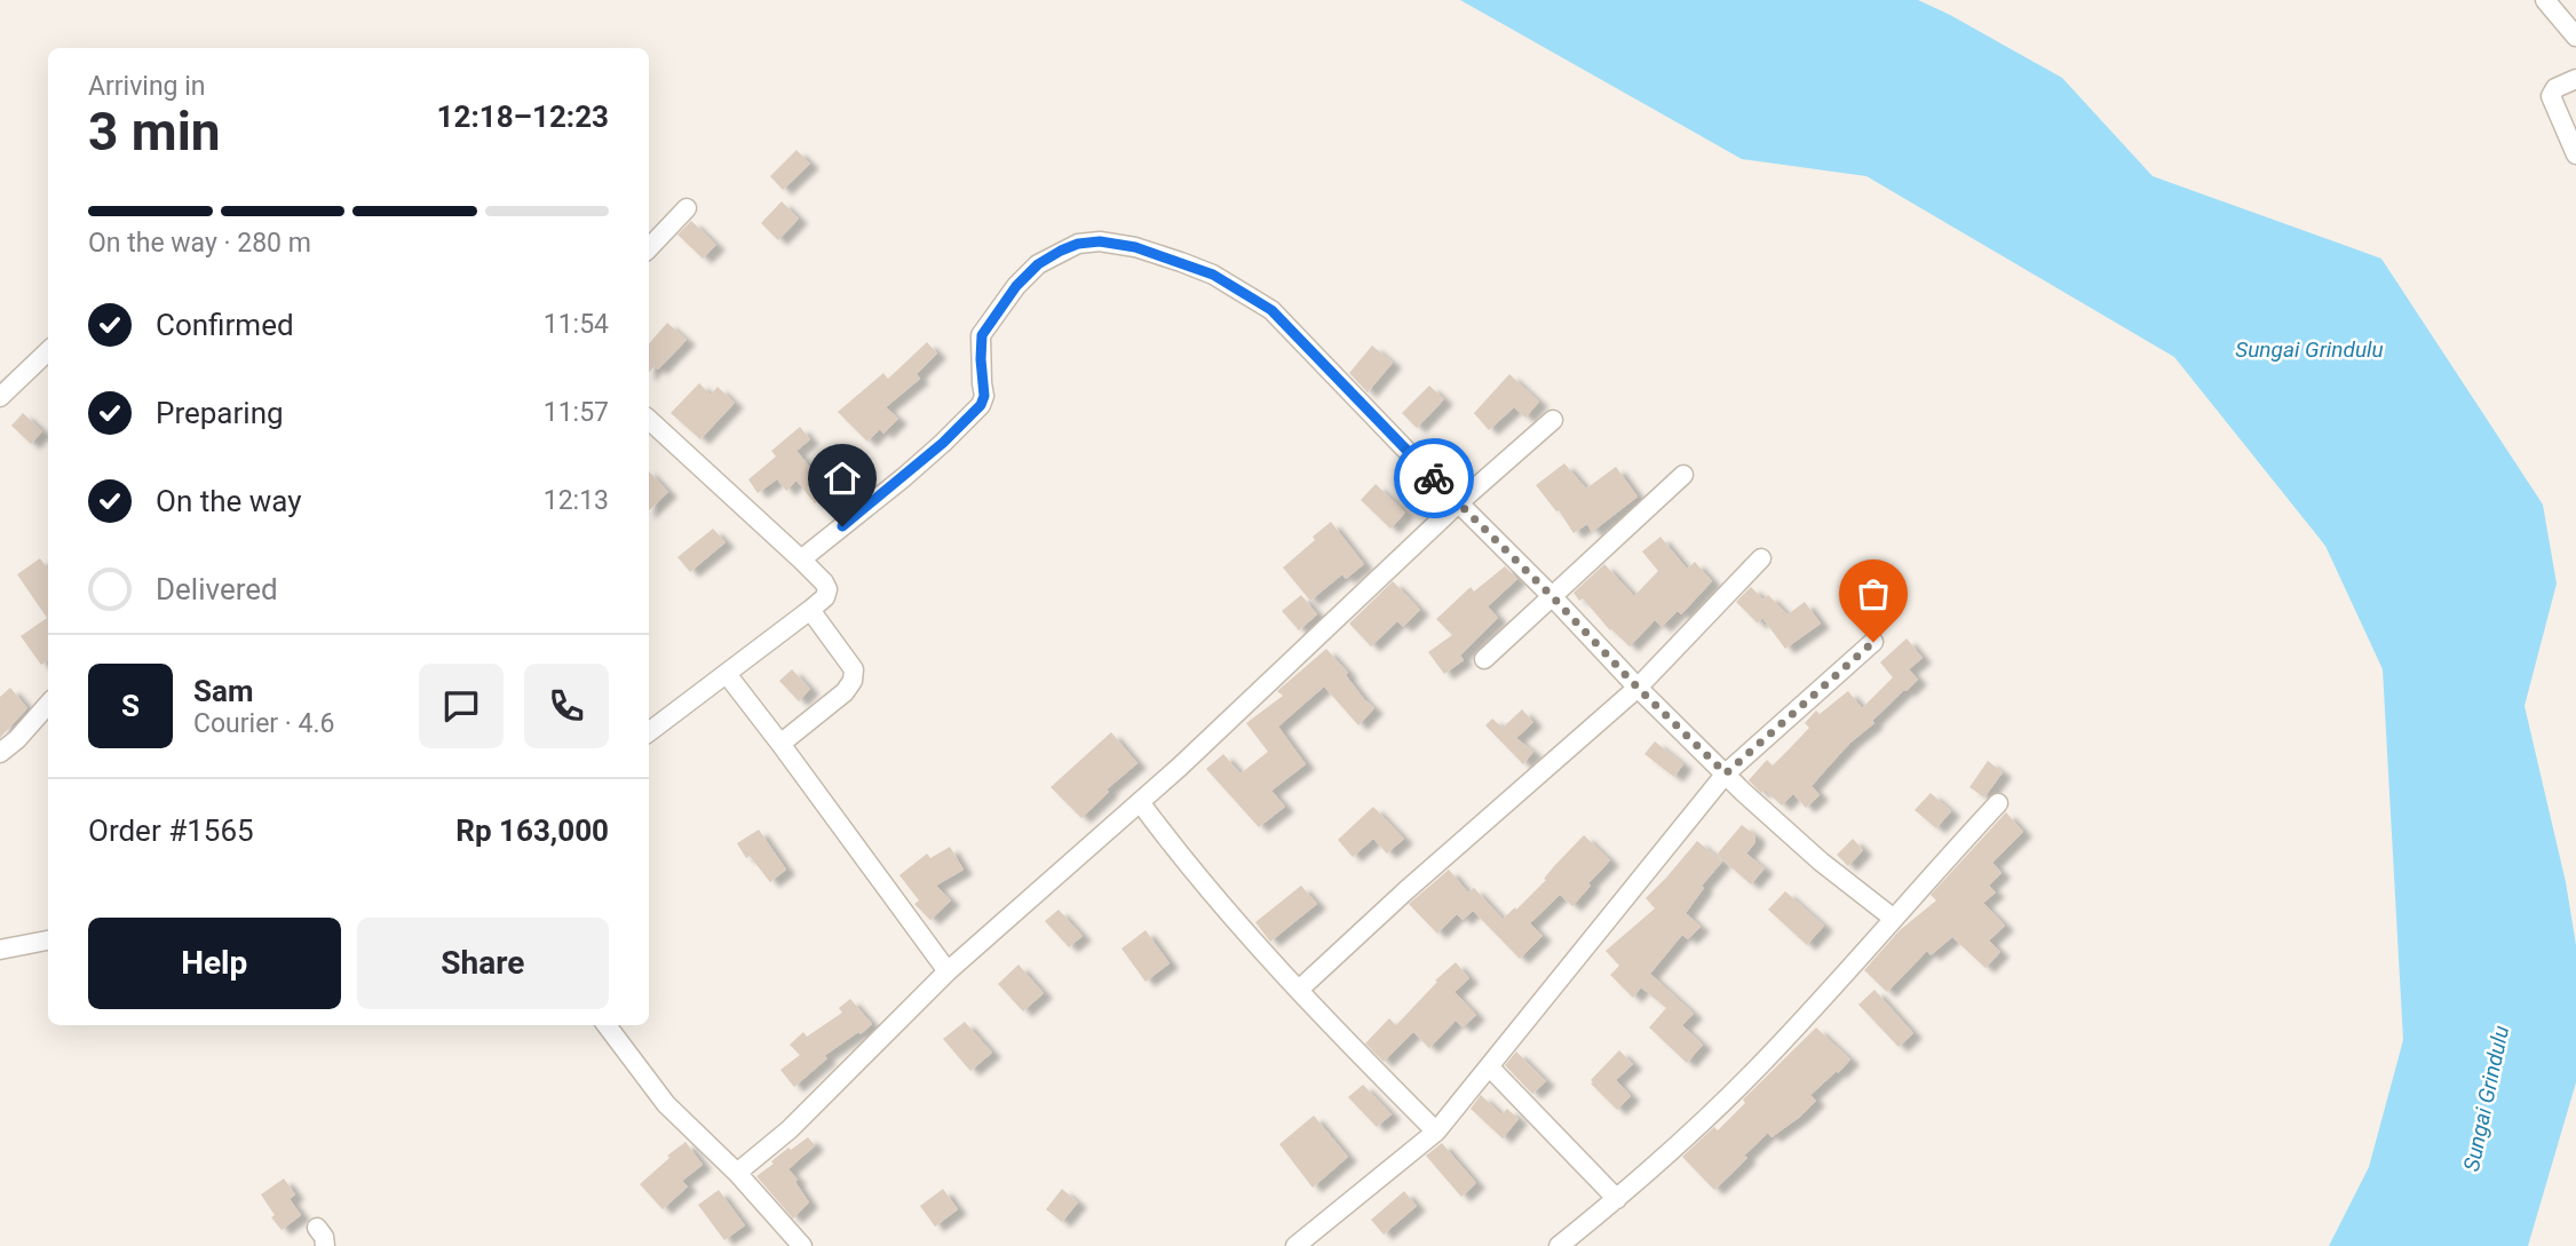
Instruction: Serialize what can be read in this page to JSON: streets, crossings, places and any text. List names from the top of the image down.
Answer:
{
  "water": ["Sungai Grindulu"],
  "page": {
    "heading": ["3 min", "Arriving in", "12:18–12:23"],
    "panel": [
      "Sam",
      "Courier · 4.6",
      "Order #1565",
      "Rp 163,000"
    ],
    "bar": "On the way · 280 m",
    "list": [
      ["Confirmed", "11:54"],
      ["Preparing", "11:57"],
      ["On the way", "12:13"],
      "Delivered"
    ],
    "round": "S",
    "buttons": ["Help", "Share"]
  }
}
